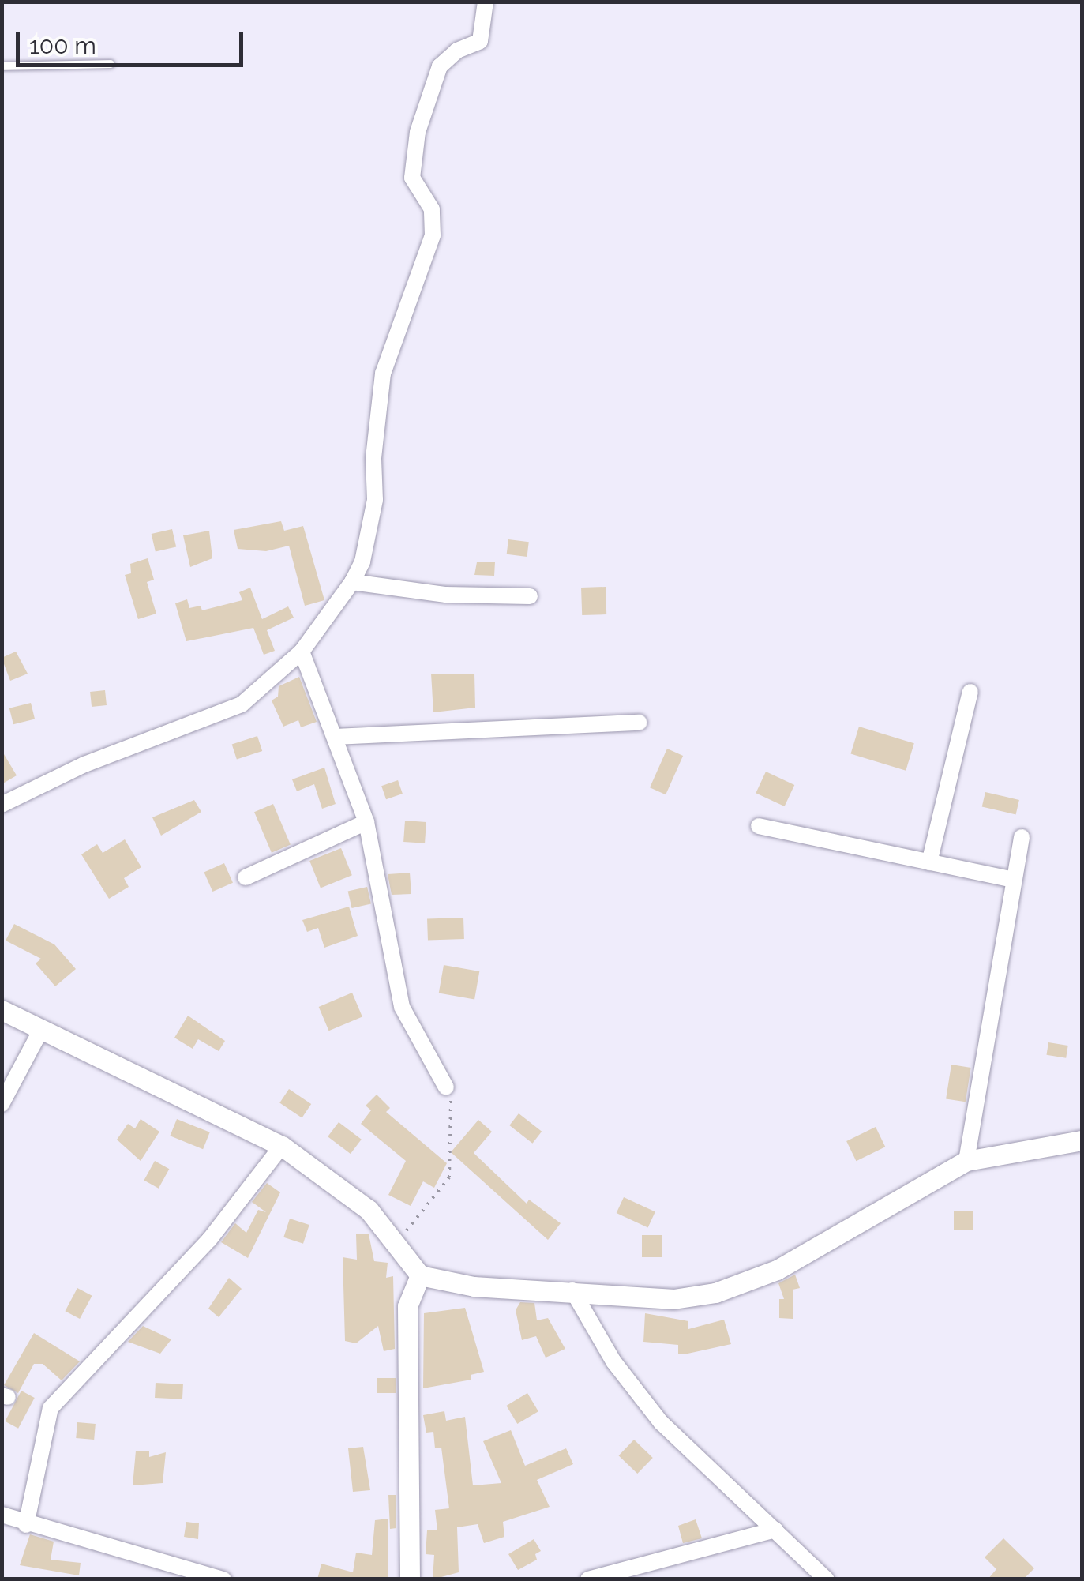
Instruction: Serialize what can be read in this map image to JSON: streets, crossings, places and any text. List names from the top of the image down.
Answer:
{
  "scale_bar": "100 m"
}
